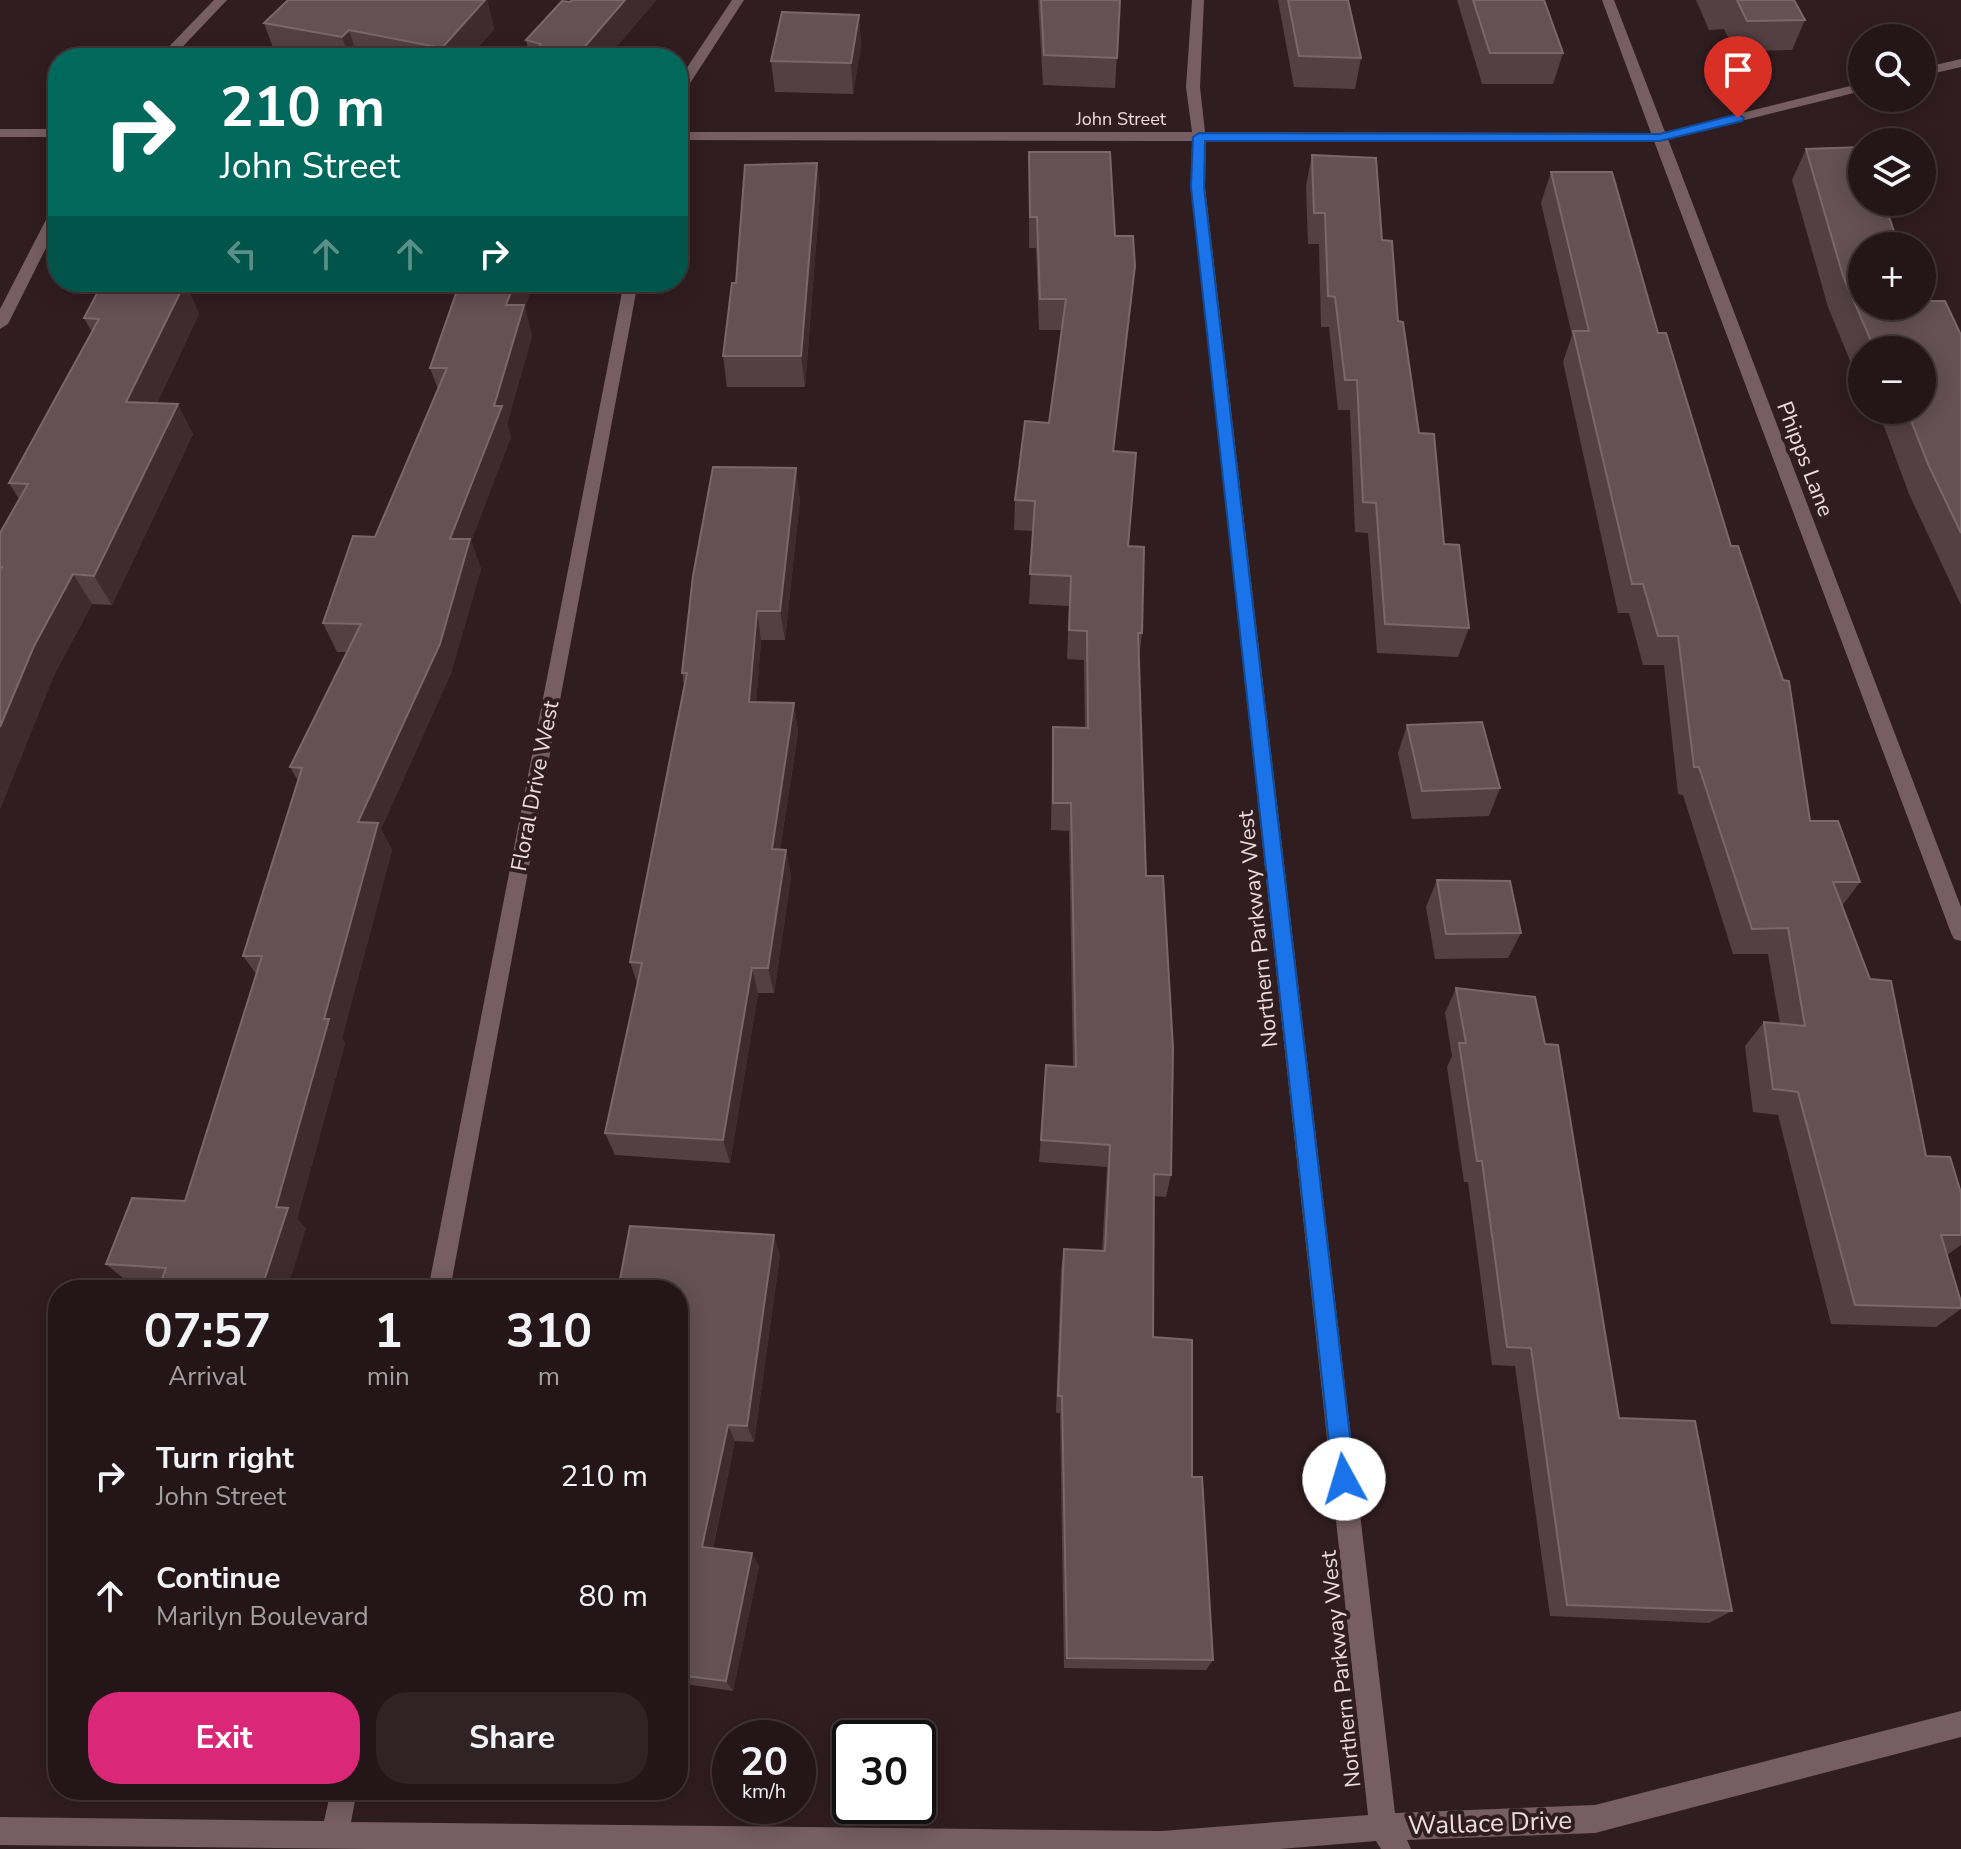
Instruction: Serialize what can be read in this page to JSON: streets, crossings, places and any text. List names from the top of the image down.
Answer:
{
  "streets": {
    "street": [
      "John Street",
      "Phipps Lane",
      "Floral Drive West",
      "Northern Parkway West",
      "Wallace Drive"
    ]
  },
  "crossings": [
    ["John Street", "Phipps Lane"],
    ["John Street", "Northern Parkway West"],
    ["Northern Parkway West", "Wallace Drive"]
  ],
  "page": {
    "map_buttons": ["+", "−"],
    "turn": ["210 m", "John Street"],
    "eta": [
      "07:57",
      "Arrival",
      "1",
      "min",
      "310",
      "m"
    ],
    "list": [
      {
        "name": "Turn right",
        "note": "John Street",
        "value": "210 m"
      },
      {
        "name": "Continue",
        "note": "Marilyn Boulevard",
        "value": "80 m"
      }
    ],
    "buttons": ["Exit", "Share"],
    "speed": "20 km/h",
    "limit": "30"
  }
}
